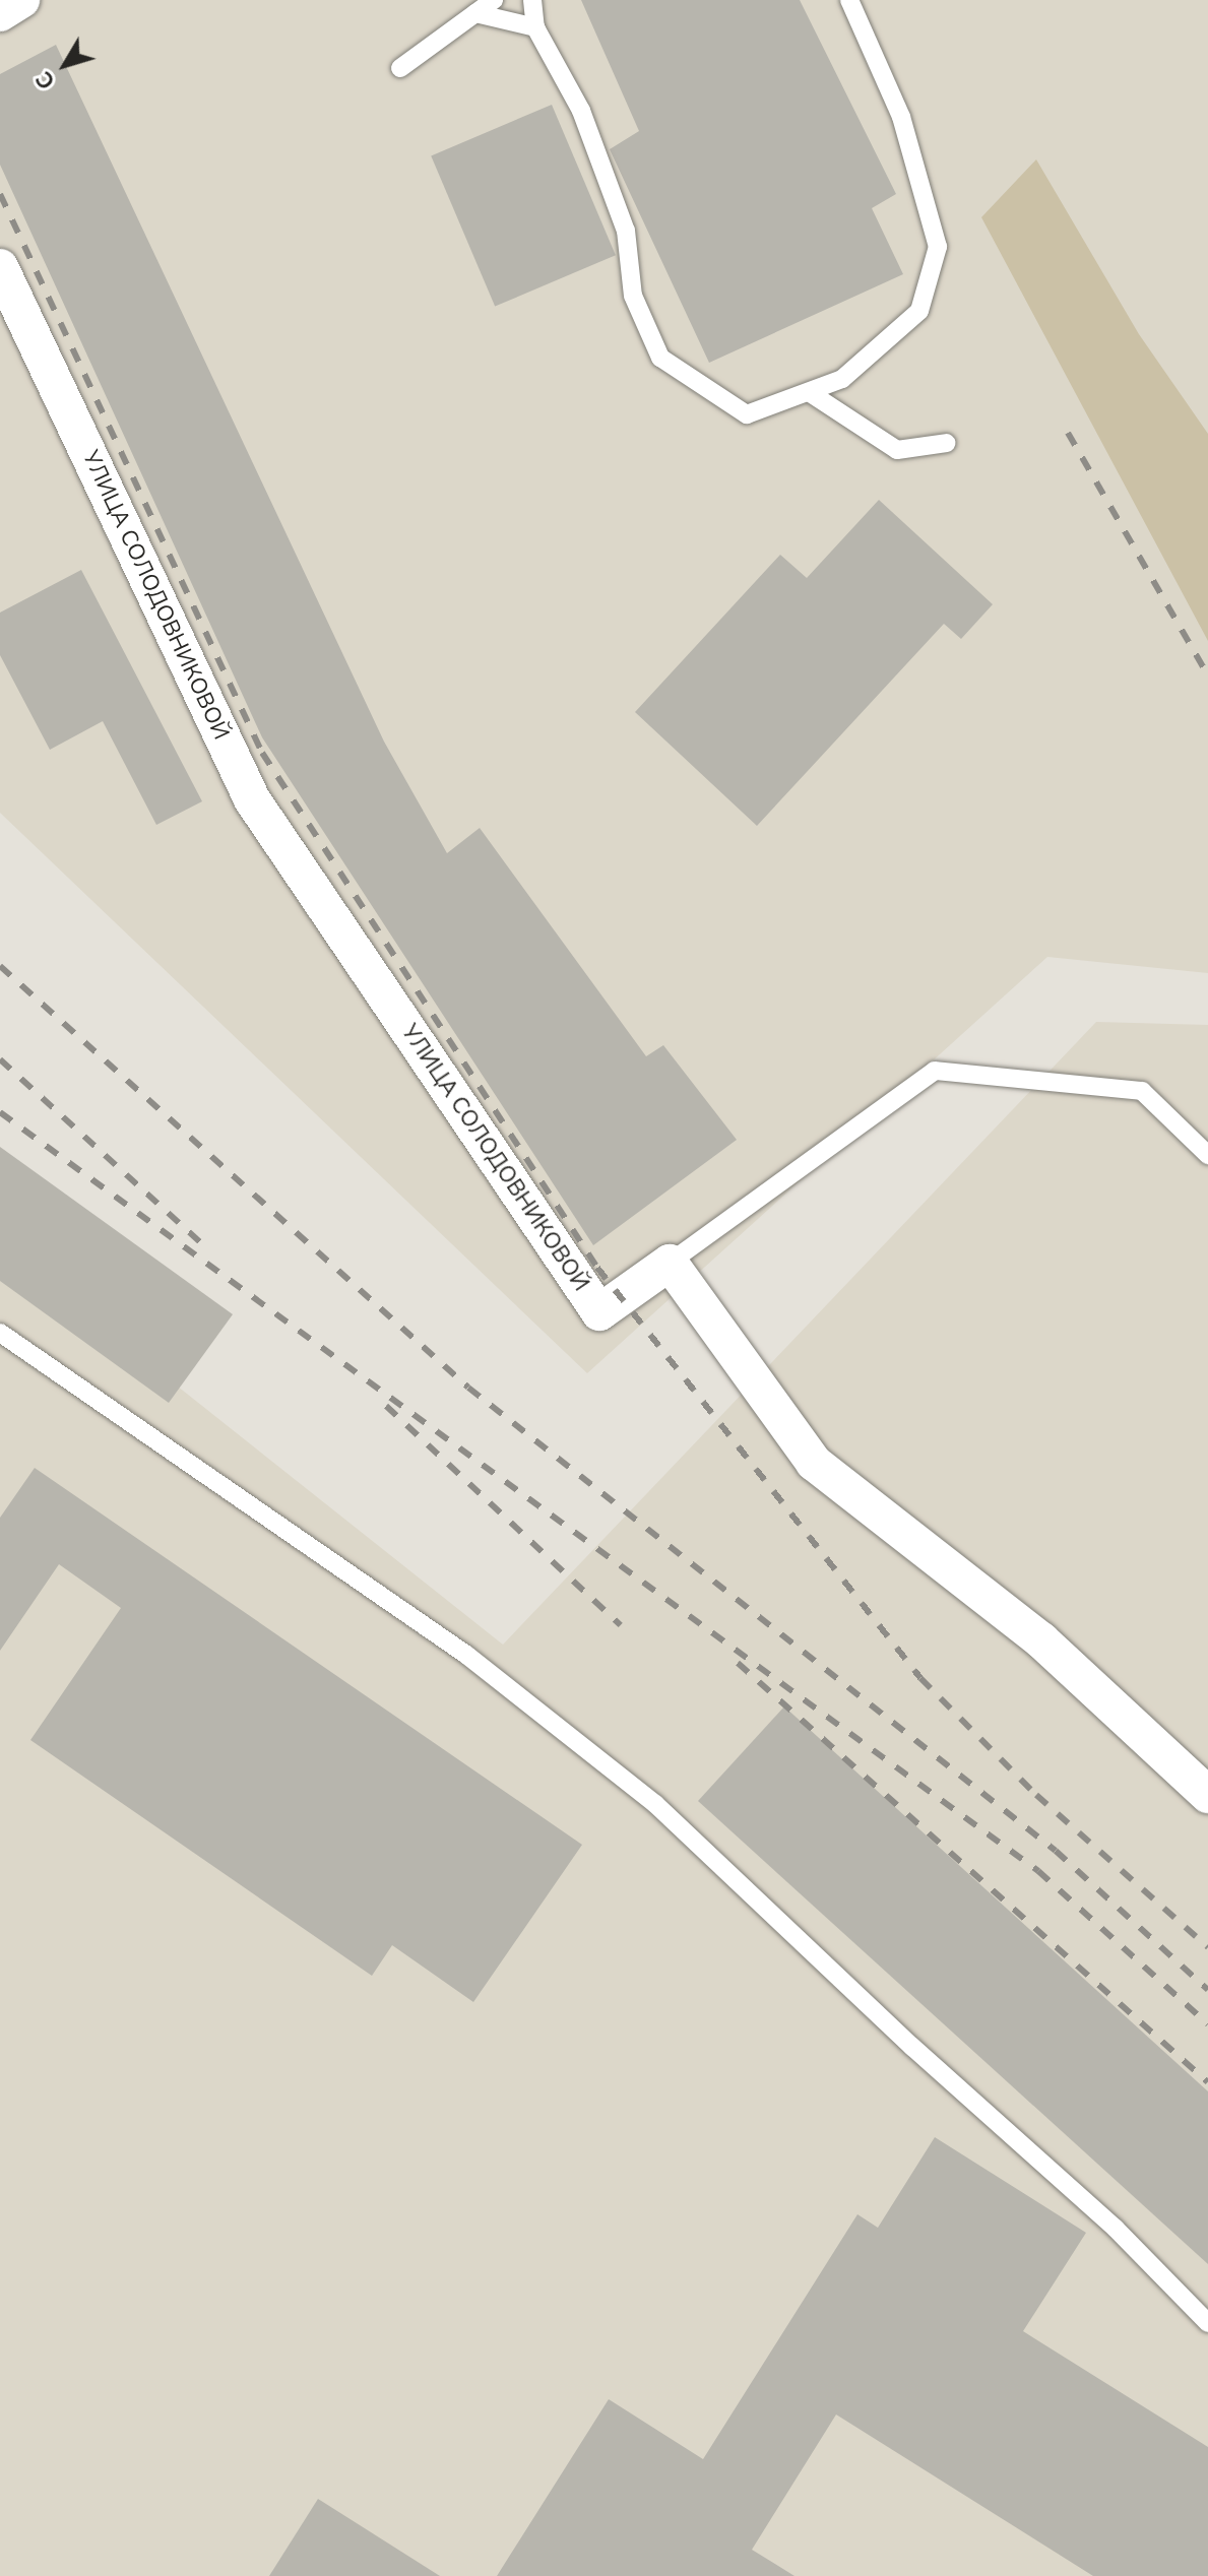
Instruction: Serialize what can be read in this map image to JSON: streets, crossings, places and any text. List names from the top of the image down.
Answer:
{
  "streets": {
    "street": ["УЛИЦА СОЛОДОВНИКОВОЙ"]
  },
  "north": "bottom left"
}
